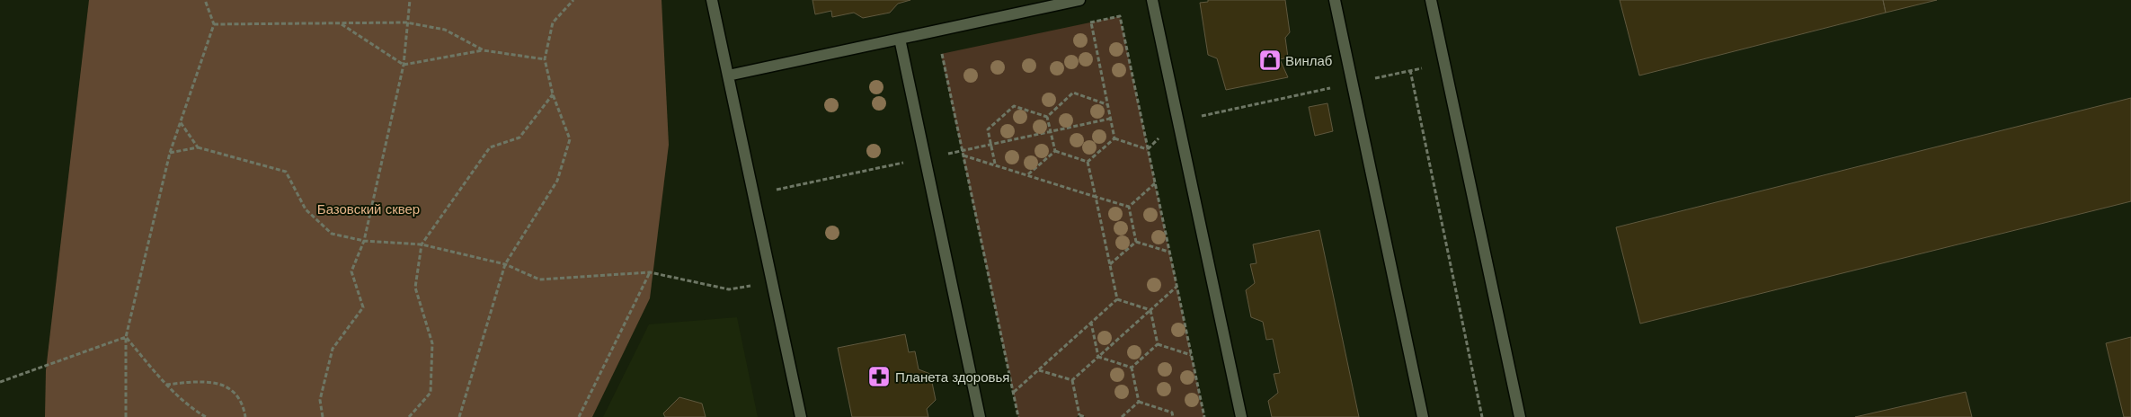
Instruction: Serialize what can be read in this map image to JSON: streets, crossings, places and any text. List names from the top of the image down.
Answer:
{
  "parks": ["Базовский сквер"],
  "places": {
    "shop": ["Винлаб"],
    "pharmacy": ["Планета здоровья"]
  }
}
